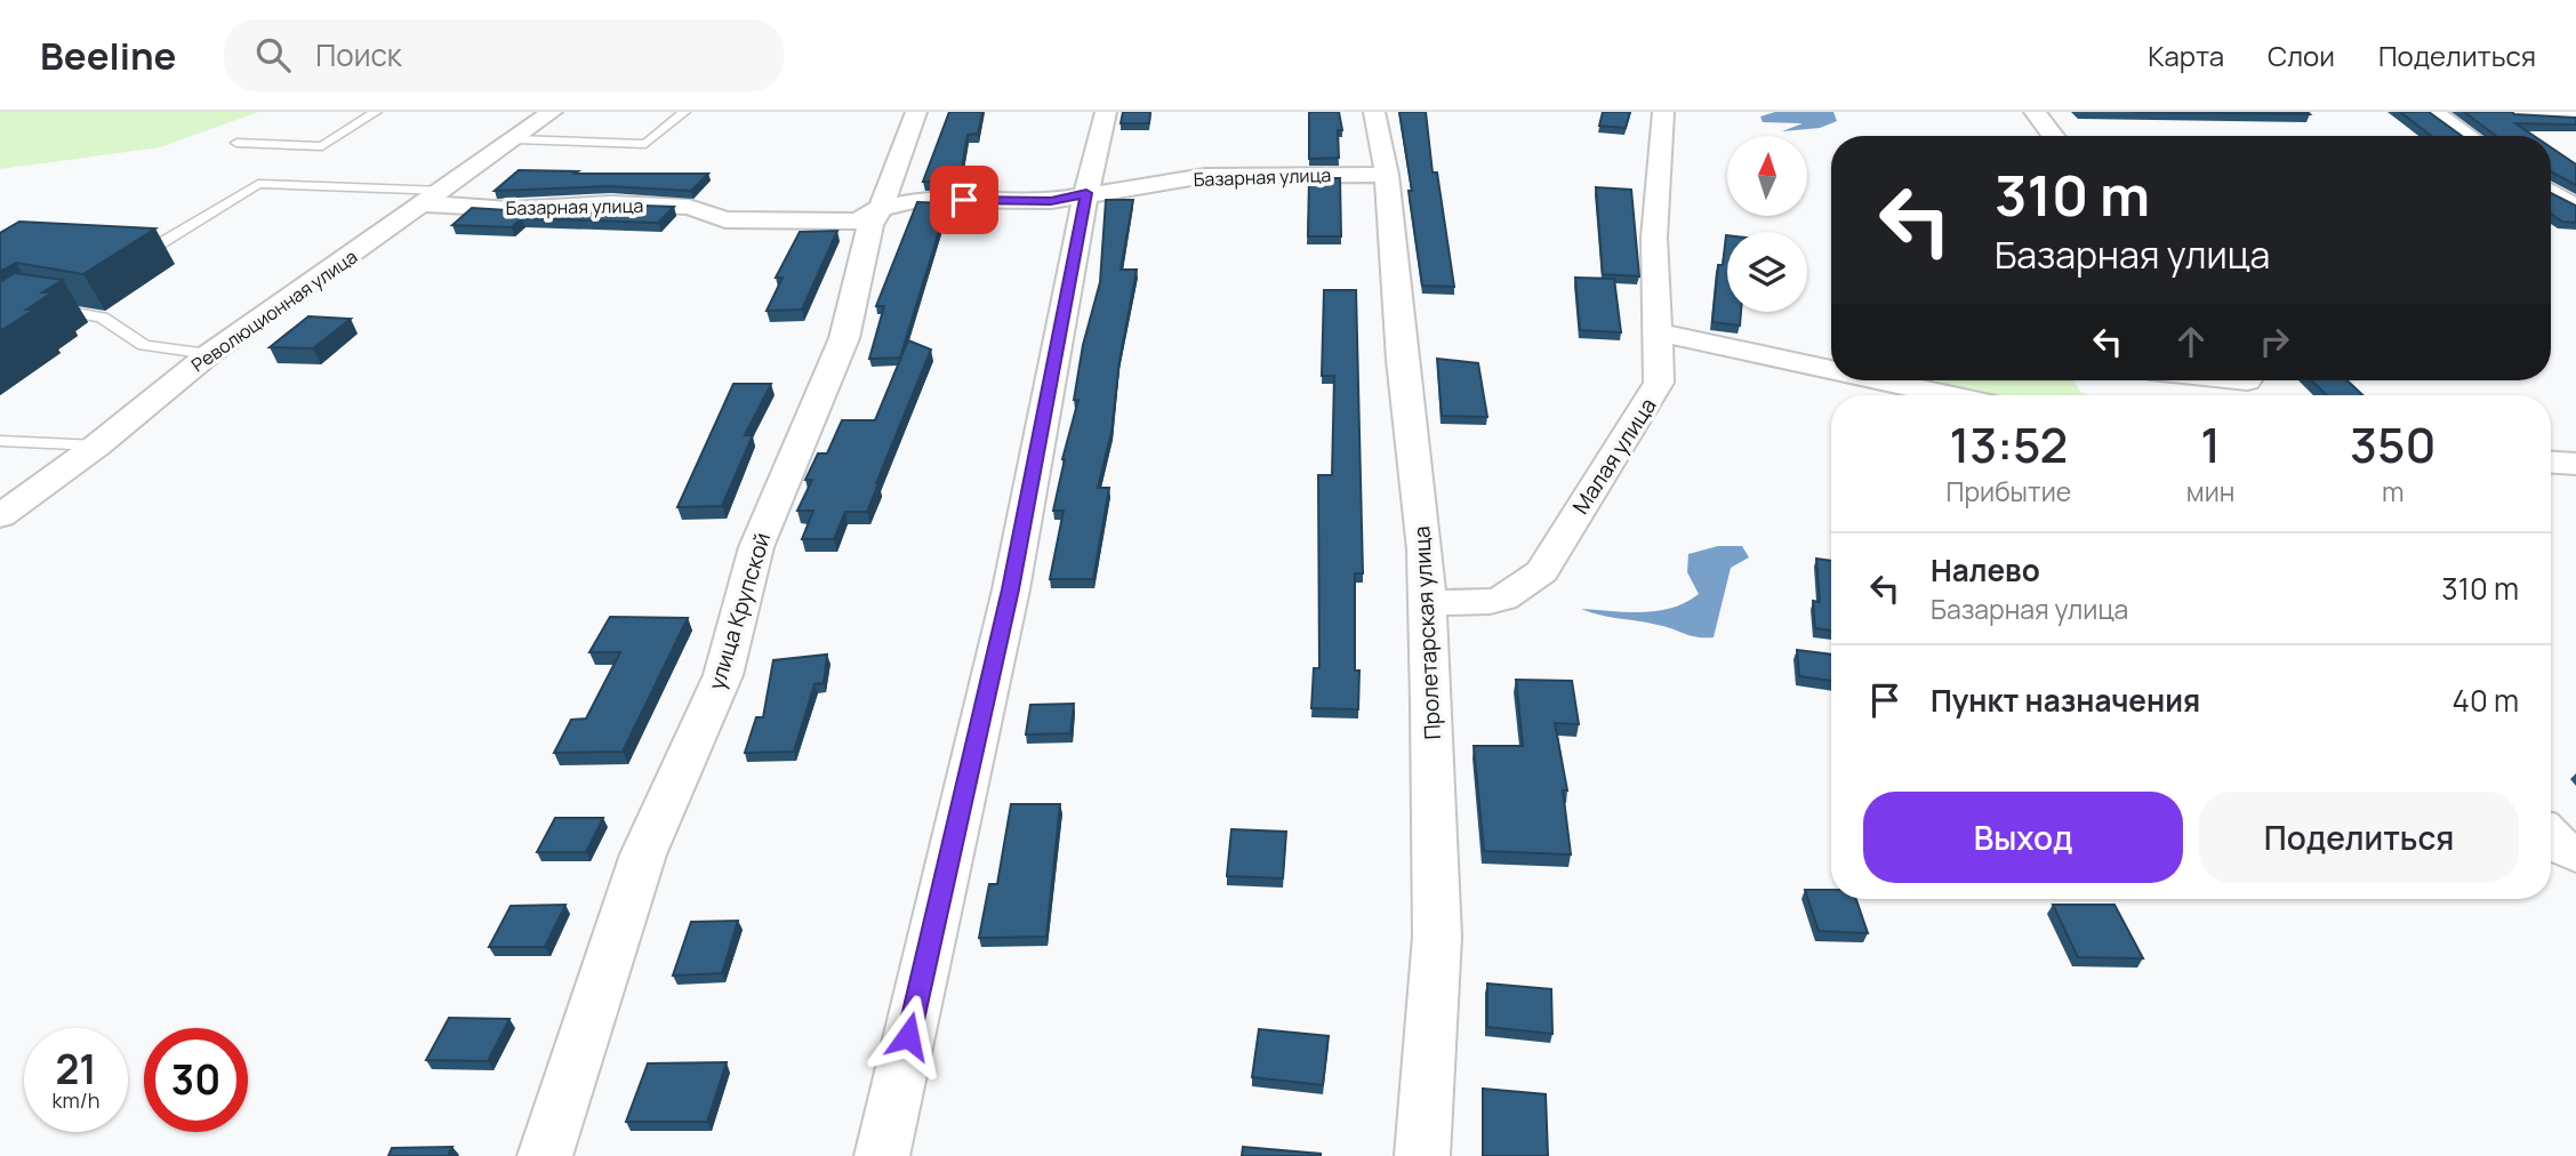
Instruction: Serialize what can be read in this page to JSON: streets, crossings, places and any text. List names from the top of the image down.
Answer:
{
  "streets": {
    "street": [
      "Базарная улица",
      "Революционная улица",
      "Малая улица",
      "улица Крупской",
      "Пролетарская улица"
    ]
  },
  "crossings": [
    ["Базарная улица", "Революционная улица"],
    ["Базарная улица", "улица Крупской"],
    ["Базарная улица", "Пролетарская улица"],
    ["Малая улица", "Пролетарская улица"]
  ],
  "north": "top",
  "page": {
    "header": "Beeline",
    "search": "Поиск",
    "nav": ["Карта", "Слои", "Поделиться"],
    "turn": ["310 m", "Базарная улица"],
    "eta": [
      "13:52",
      "Прибытие",
      "1",
      "мин",
      "350",
      "m"
    ],
    "list": [
      {
        "name": "Налево",
        "note": "Базарная улица",
        "value": "310 m"
      },
      {
        "name": "Пункт назначения",
        "value": "40 m"
      }
    ],
    "buttons": ["Выход", "Поделиться"],
    "speed": "21 km/h",
    "limit": "30"
  }
}
